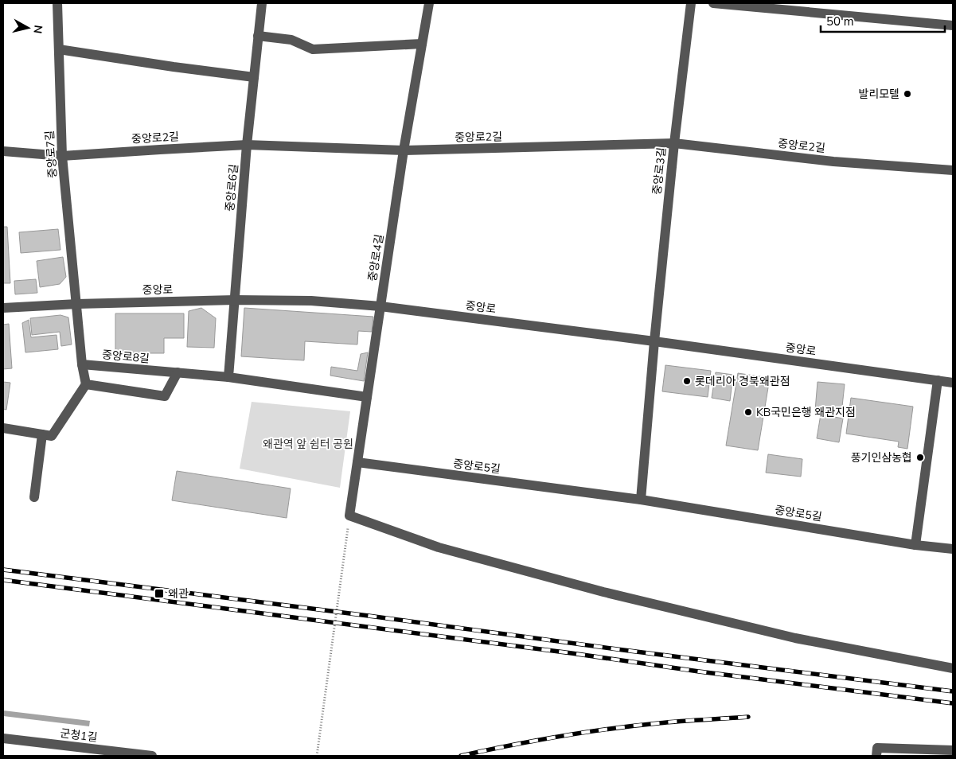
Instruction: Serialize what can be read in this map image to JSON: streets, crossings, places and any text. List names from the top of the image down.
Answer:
{
  "streets": {
    "street": [
      "중앙로2길",
      "중앙로7길",
      "중앙로3길",
      "중앙로6길",
      "중앙로4길",
      "중앙로",
      "중앙로8길",
      "중앙로5길",
      "군청1길"
    ]
  },
  "crossings": [
    ["중앙로2길", "중앙로7길"],
    ["중앙로2길", "중앙로3길"],
    ["중앙로2길", "중앙로6길"],
    ["중앙로2길", "중앙로4길"],
    ["중앙로7길", "중앙로"],
    ["중앙로3길", "중앙로"],
    ["중앙로6길", "중앙로"],
    ["중앙로6길", "중앙로8길"],
    ["중앙로4길", "중앙로"],
    ["중앙로4길", "중앙로8길"],
    ["중앙로4길", "중앙로5길"]
  ],
  "parks": ["왜관역 앞 쉼터 공원"],
  "places": {
    "other": [
      "발리모텔",
      "롯데리아 경북왜관점",
      "KB국민은행 왜관지점",
      "풍기인삼농협"
    ],
    "transit": ["왜관"]
  },
  "scale_bar": "50 m",
  "north": "right"
}
